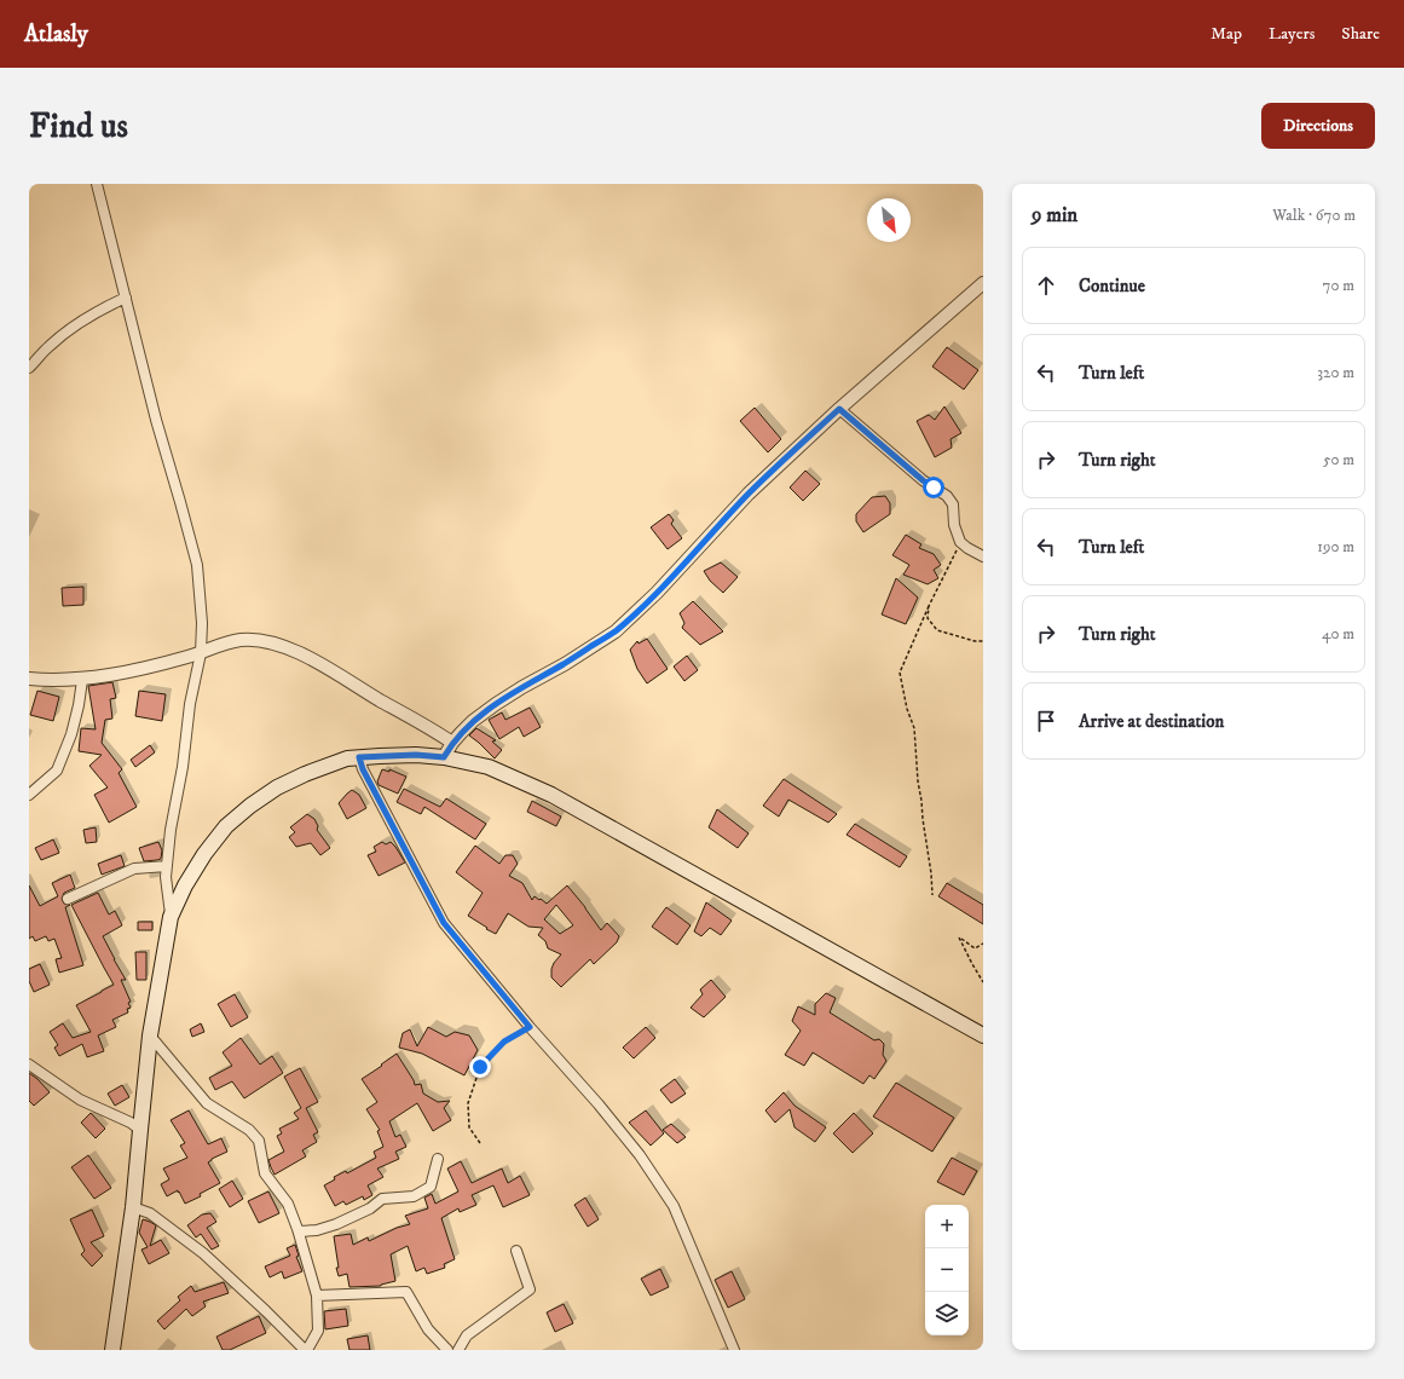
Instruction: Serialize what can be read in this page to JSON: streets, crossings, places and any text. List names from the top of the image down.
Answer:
{
  "north": "bottom right",
  "page": {
    "header": "Atlasly",
    "nav": ["Map", "Layers", "Share"],
    "buttons": "Directions",
    "title": "Find us",
    "heading": ["9 min", "Walk · 670 m"],
    "list": [
      ["Continue", "70 m"],
      ["Turn left", "320 m"],
      ["Turn right", "50 m"],
      ["Turn left", "190 m"],
      ["Turn right", "40 m"],
      "Arrive at destination"
    ],
    "map_buttons": ["+", "−"]
  }
}
